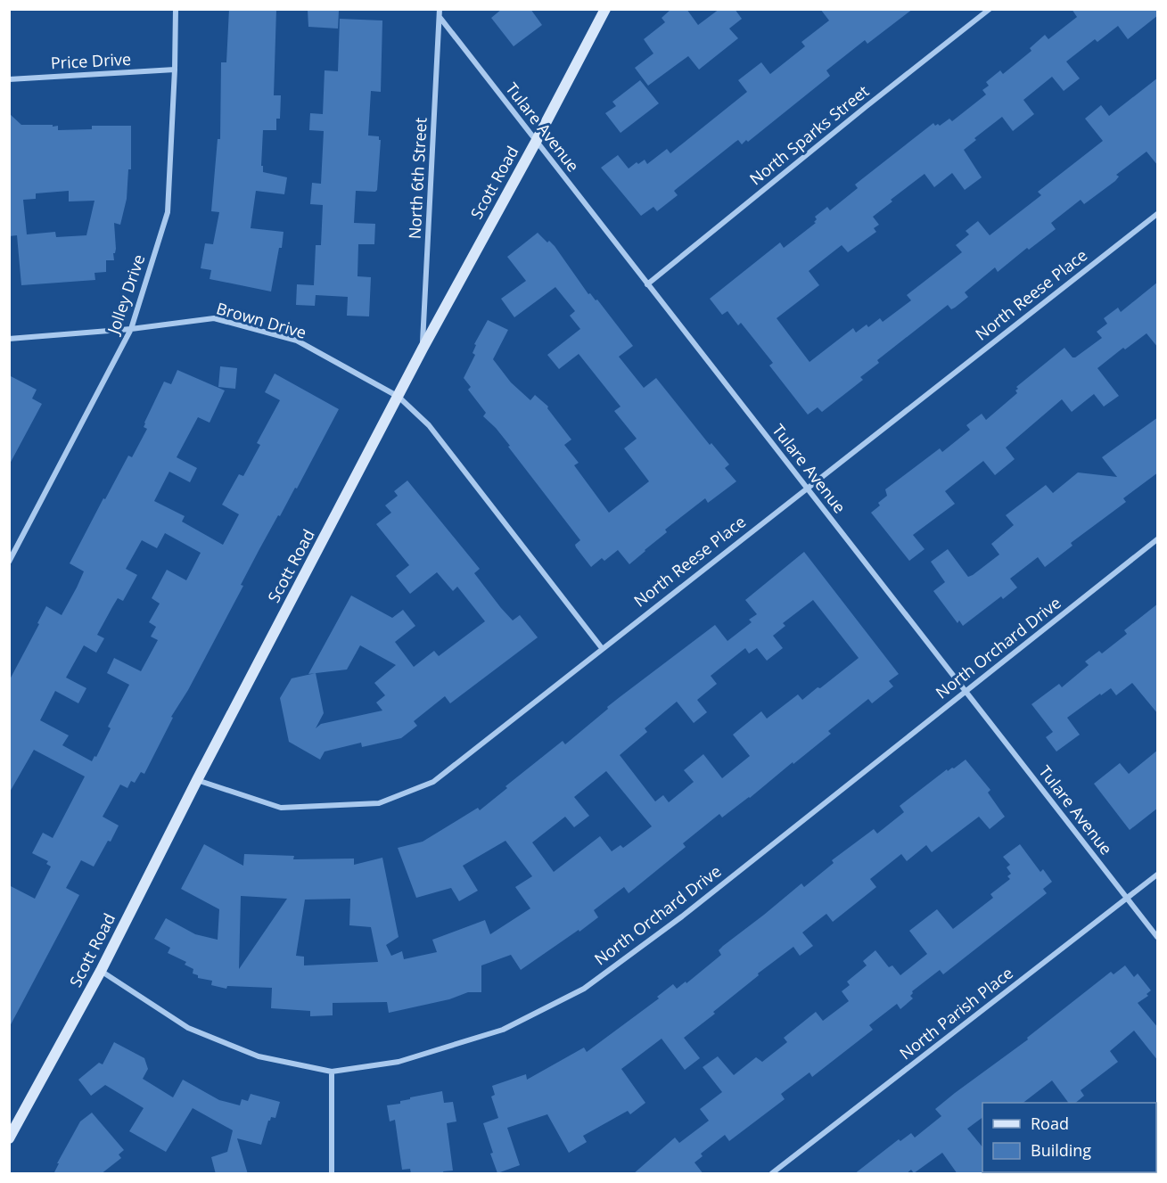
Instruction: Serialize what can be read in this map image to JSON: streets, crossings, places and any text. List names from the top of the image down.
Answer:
{
  "streets": {
    "street": [
      "Price Drive",
      "Tulare Avenue",
      "North Sparks Street",
      "North 6th Street",
      "Scott Road",
      "Jolley Drive",
      "North Reese Place",
      "Brown Drive",
      "North Orchard Drive",
      "North Parish Place"
    ]
  },
  "crossings": [
    ["Price Drive", "Jolley Drive"],
    ["Tulare Avenue", "North Sparks Street"],
    ["Tulare Avenue", "North 6th Street"],
    ["Tulare Avenue", "Scott Road"],
    ["Tulare Avenue", "North Reese Place"],
    ["Tulare Avenue", "North Orchard Drive"],
    ["Tulare Avenue", "North Parish Place"],
    ["North 6th Street", "Scott Road"],
    ["Scott Road", "North Reese Place"],
    ["Scott Road", "Brown Drive"],
    ["Scott Road", "North Orchard Drive"],
    ["Jolley Drive", "Brown Drive"]
  ],
  "legend": ["Road", "Building"]
}
